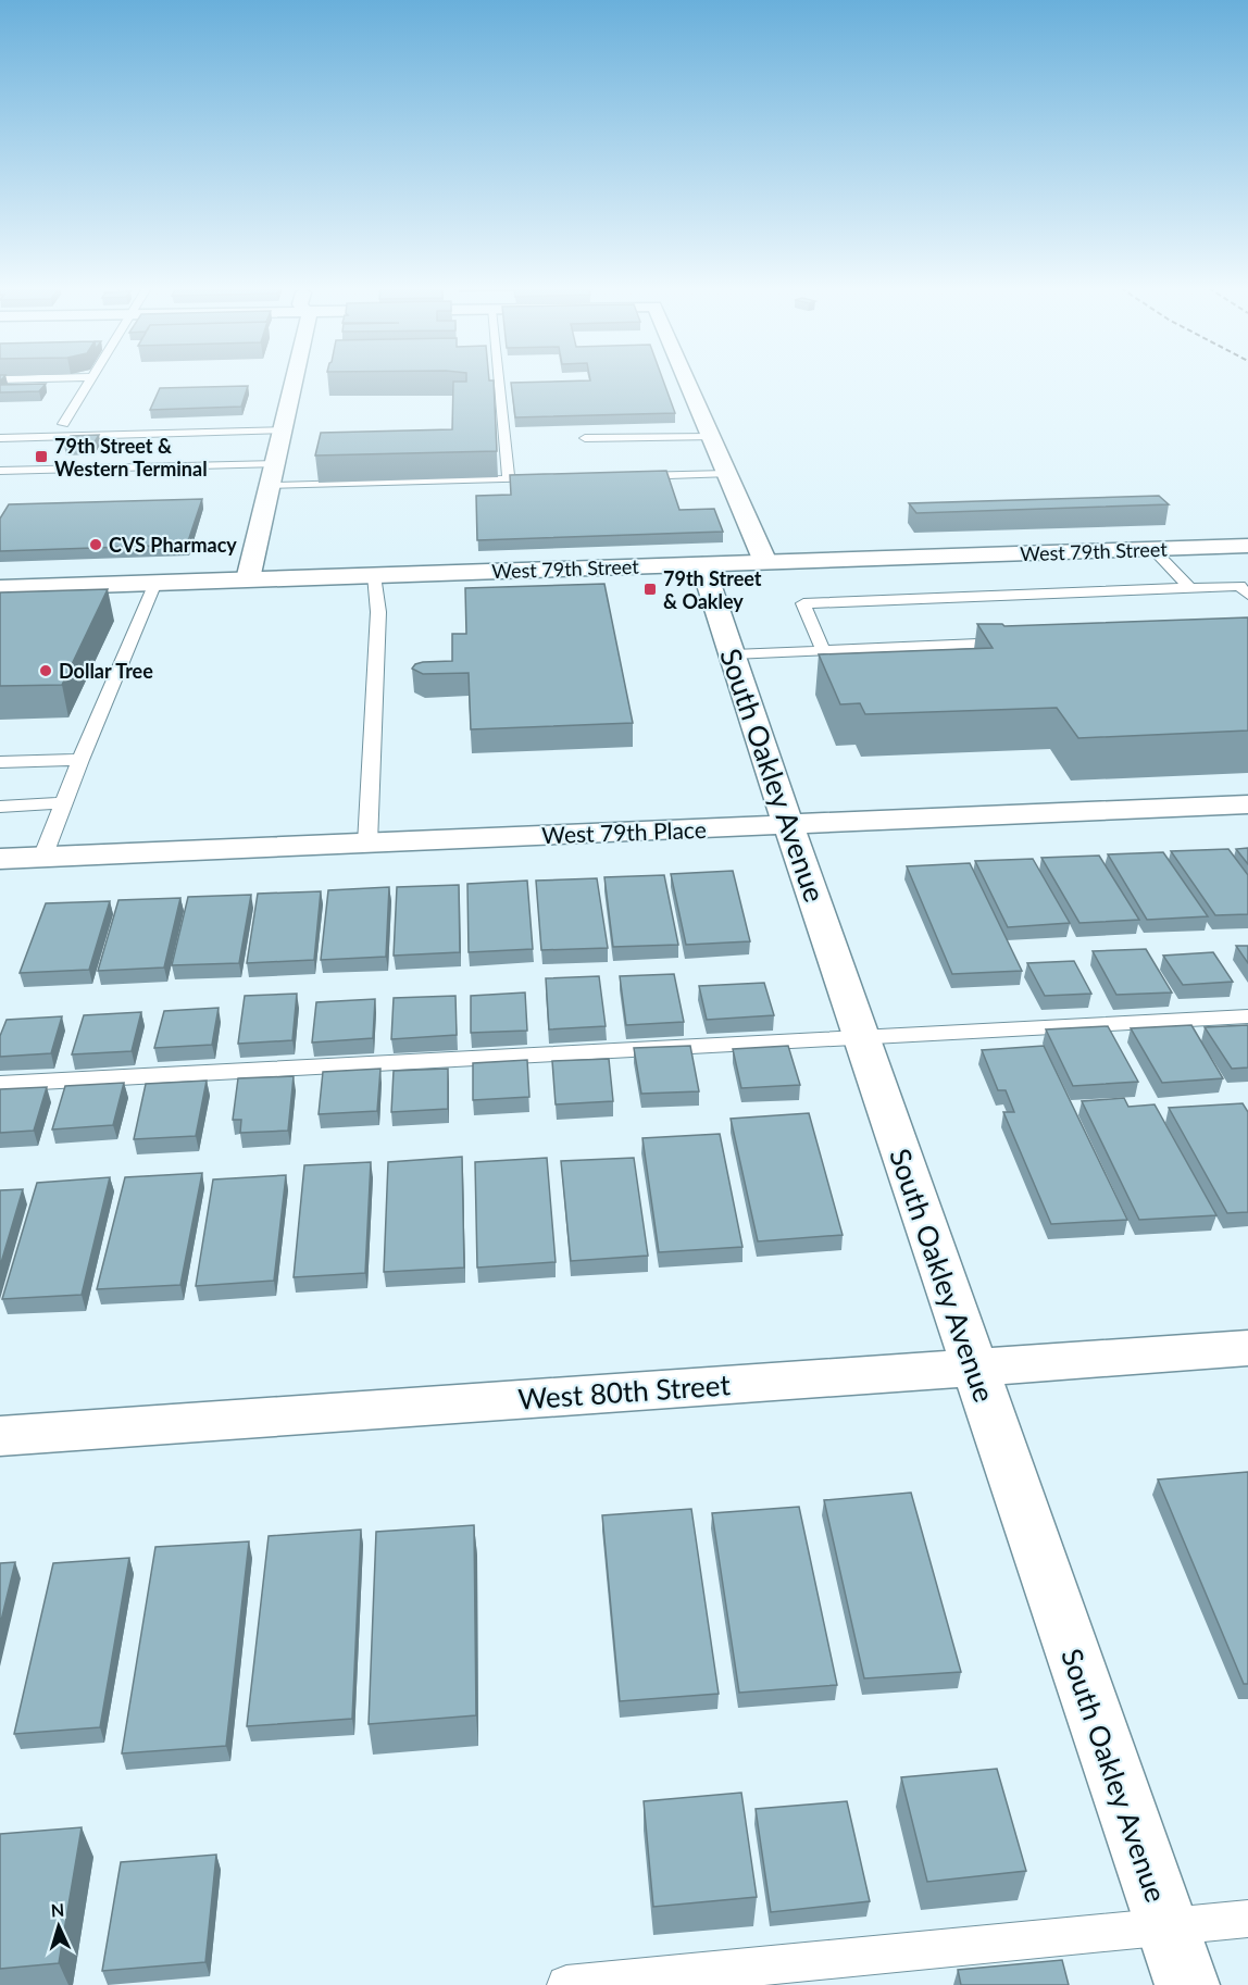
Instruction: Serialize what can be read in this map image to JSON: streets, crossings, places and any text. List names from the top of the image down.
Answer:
{
  "streets": {
    "street": [
      "West 79th Street",
      "South Oakley Avenue",
      "West 79th Place",
      "West 80th Street"
    ]
  },
  "crossings": [
    ["West 79th Street", "South Oakley Avenue"],
    ["South Oakley Avenue", "West 79th Place"],
    ["South Oakley Avenue", "West 80th Street"]
  ],
  "places": {
    "transit": ["79th Street & Western Terminal", "79th Street & Oakley"],
    "other": ["CVS Pharmacy", "Dollar Tree"]
  },
  "north": "top"
}
